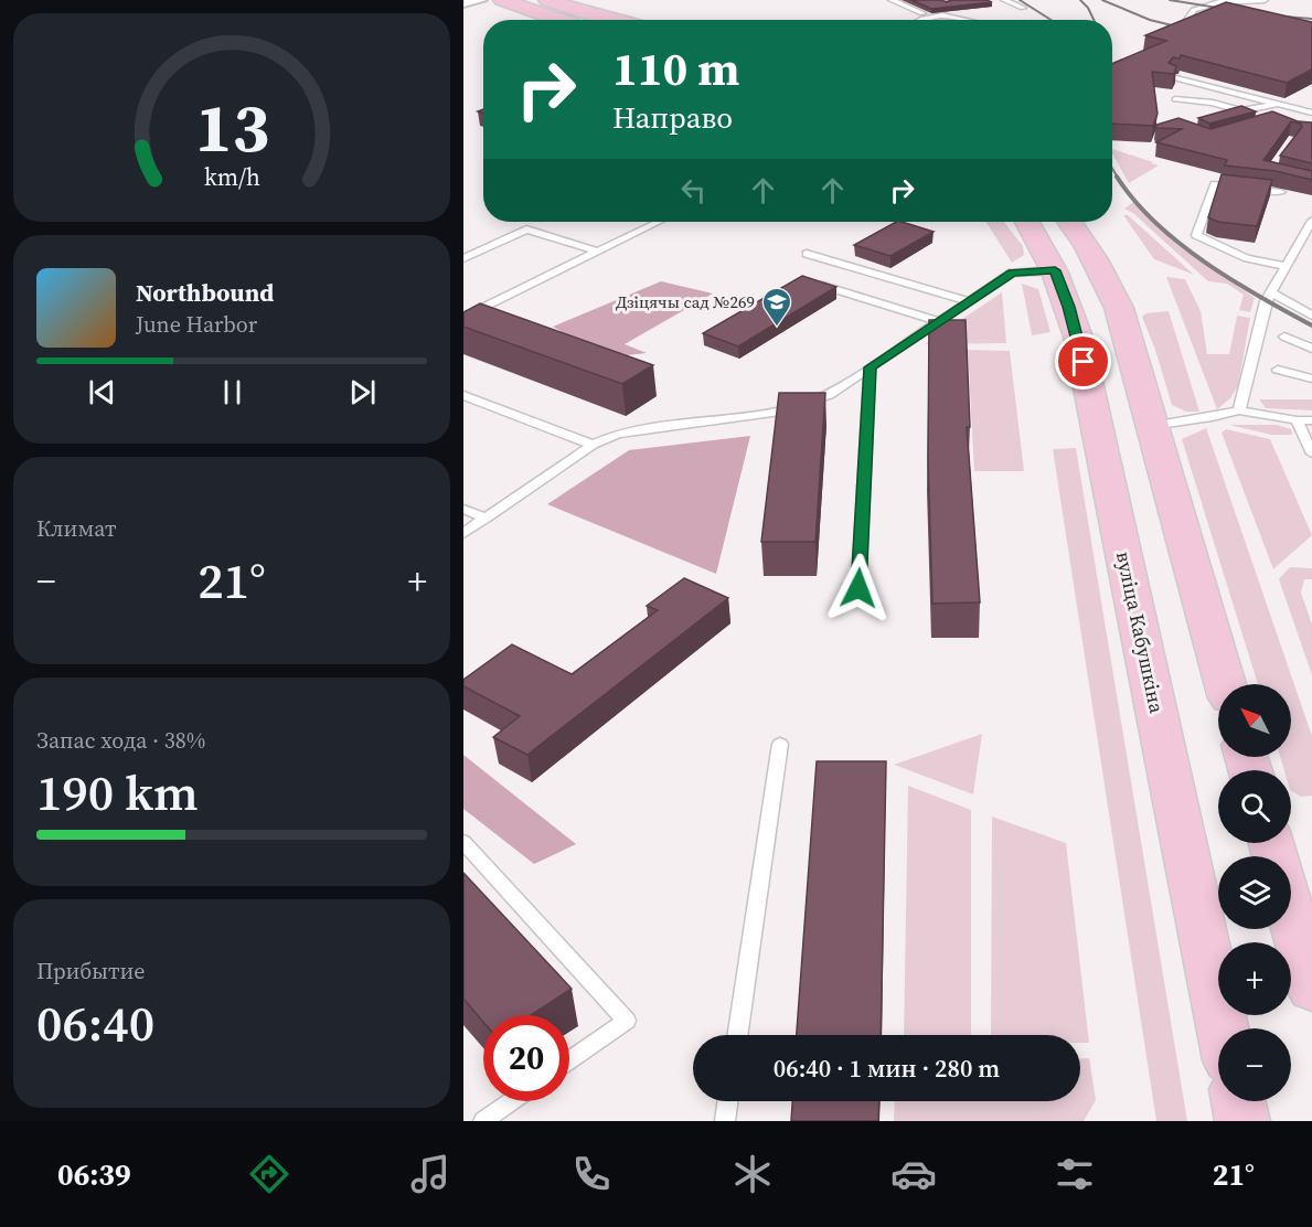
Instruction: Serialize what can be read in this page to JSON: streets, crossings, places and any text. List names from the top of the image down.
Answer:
{
  "streets": {
    "main road": ["вуліца Кабушкіна"]
  },
  "places": {
    "school or university": ["Дзіцячы сад №269"]
  },
  "north": "top left",
  "page": {
    "turn": ["110 m", "Направо"],
    "song": ["Northbound", "June Harbor"],
    "tile": [
      "Климат",
      ["Запас хода · 38%", "190 km"],
      ["Прибытие", "06:40"]
    ],
    "heat": ["−", "21°", "+"],
    "map_buttons": ["+", "−"],
    "limit": "20",
    "trip": "06:40 · 1 мин · 280 m",
    "tabs": ["06:39", "21°"],
    "gauge": ["13", "km/h"]
  }
}
